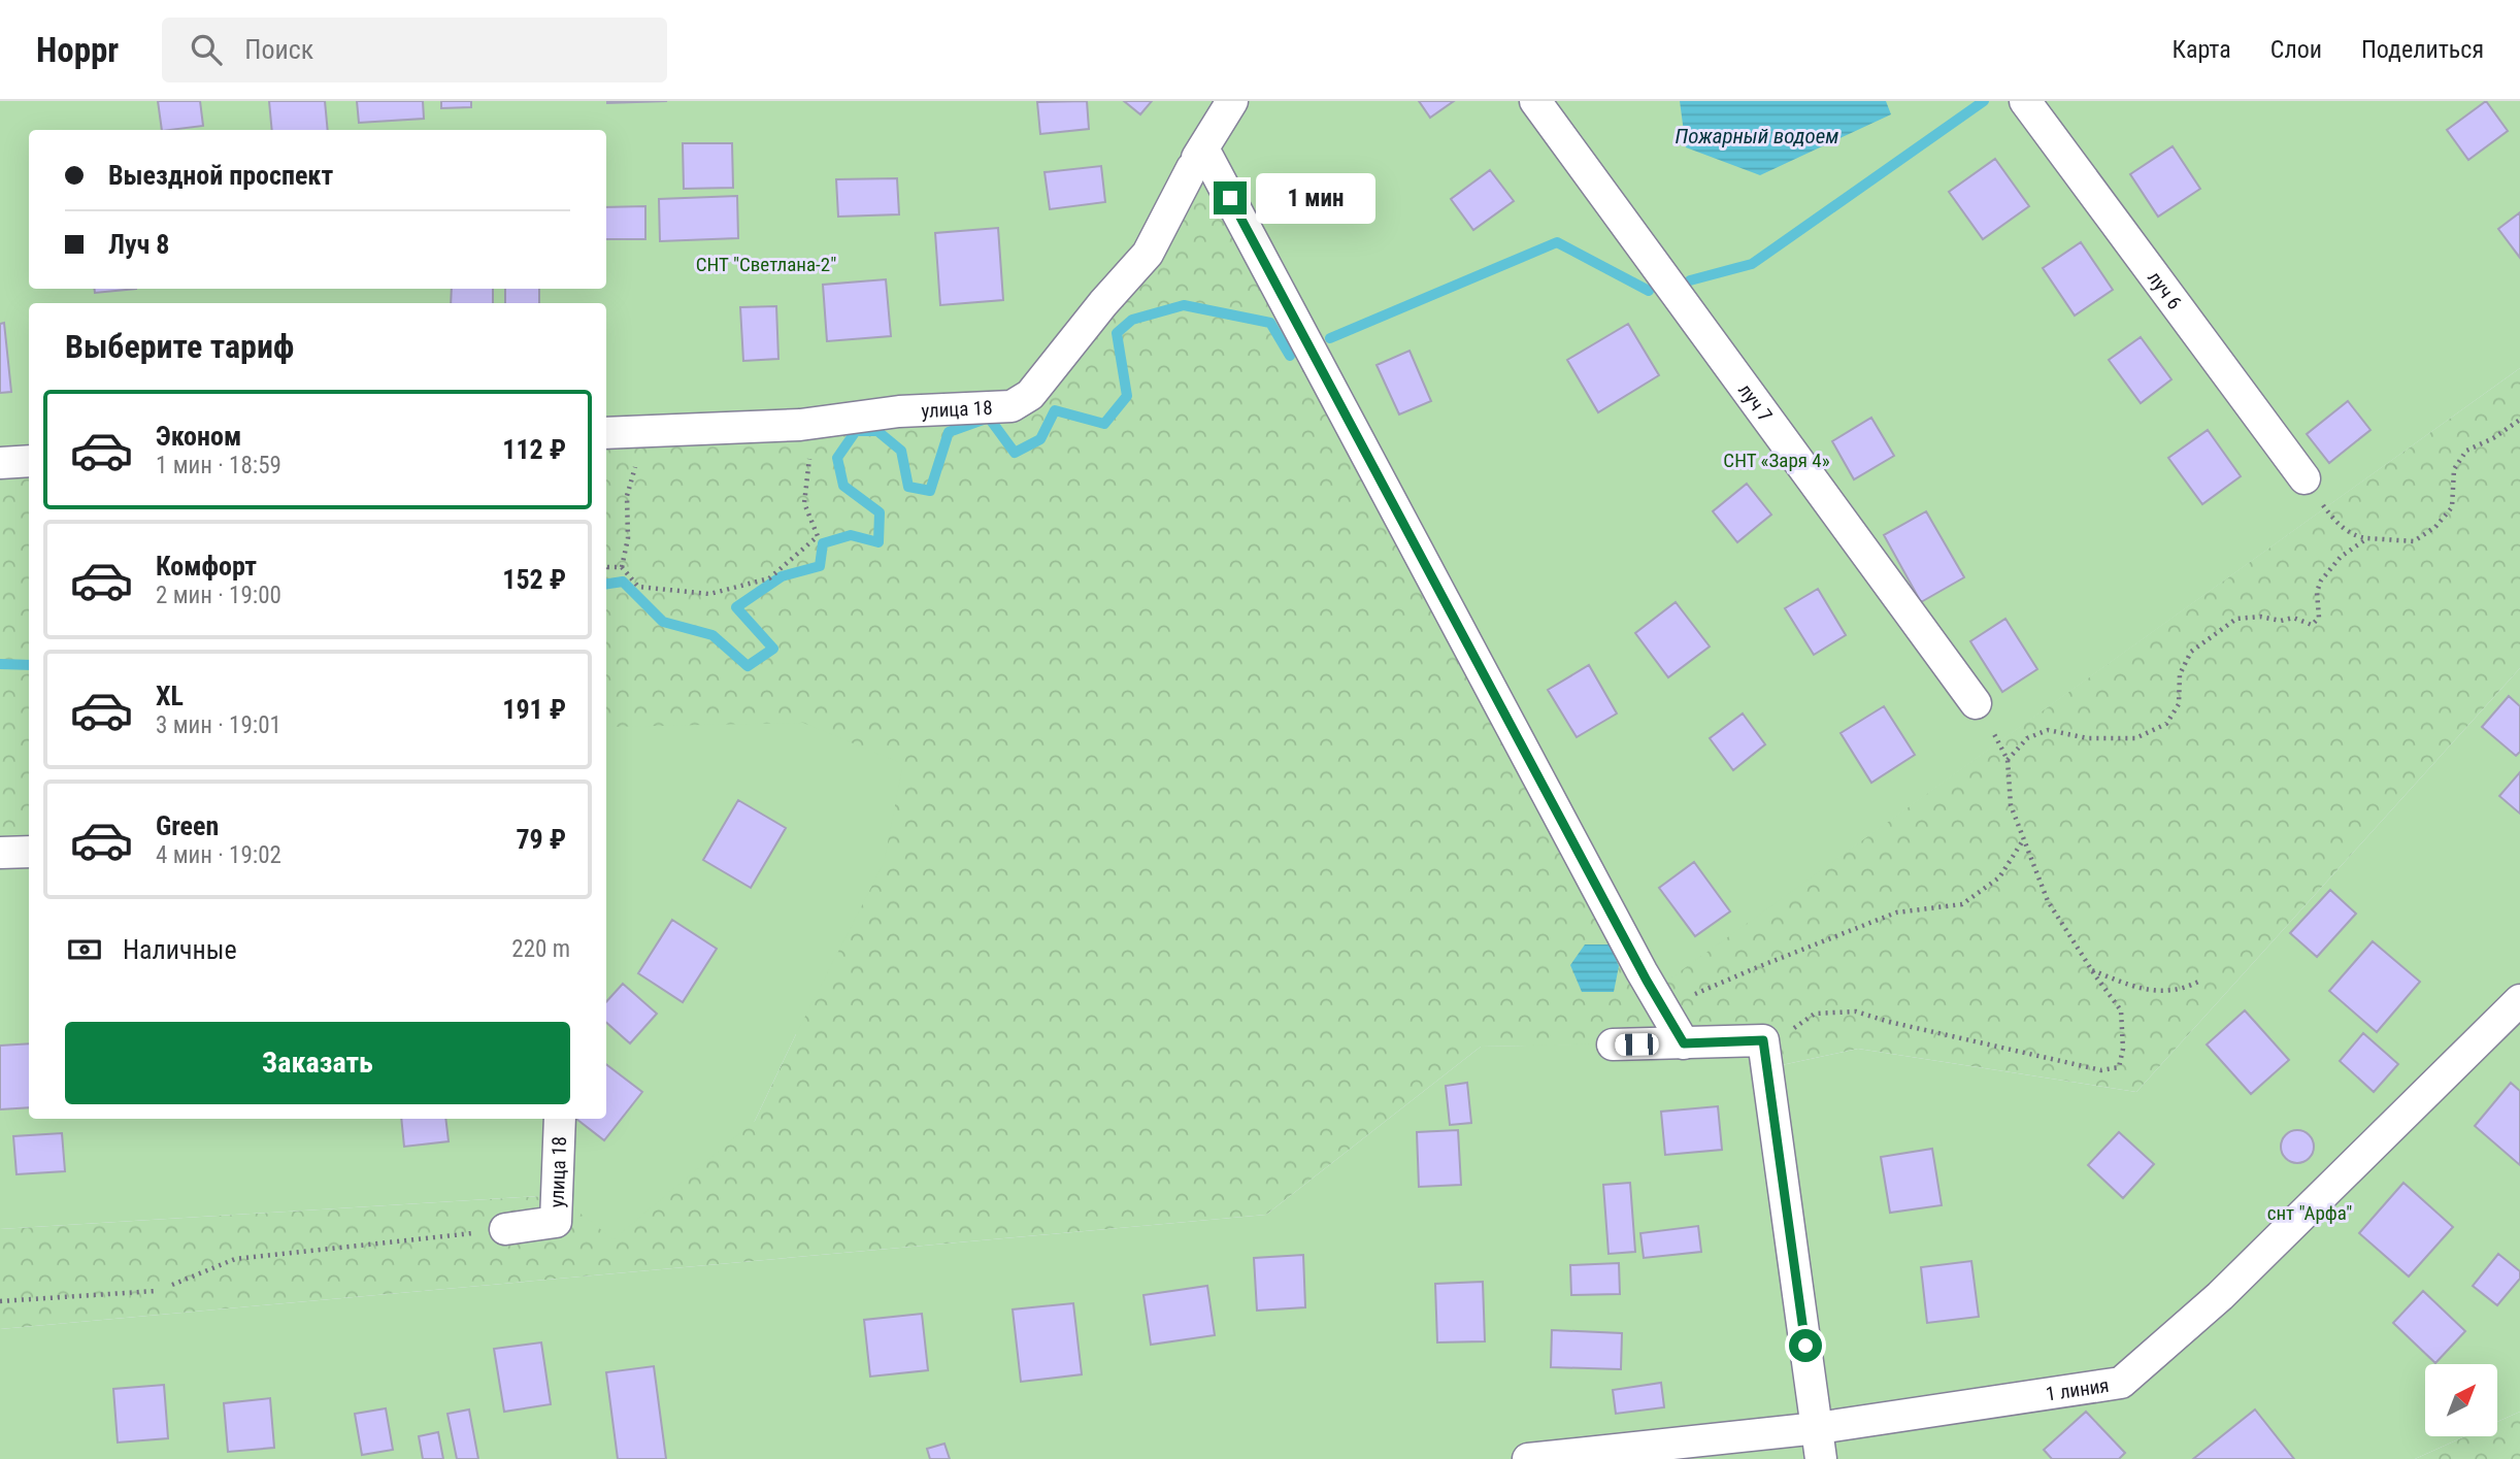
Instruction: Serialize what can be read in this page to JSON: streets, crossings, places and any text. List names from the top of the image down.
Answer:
{
  "streets": {
    "street": [
      "луч 6",
      "луч 7",
      "улица 18",
      "1 линия"
    ]
  },
  "water": ["Пожарный водоем"],
  "parks": ["СНТ \"Светлана-2\"", "СНТ «Заря 4»", "снт \"Арфа\""],
  "north": "top right",
  "page": {
    "header": "Hoppr",
    "search": "Поиск",
    "nav": ["Карта", "Слои", "Поделиться"],
    "banner": ["Выездной проспект", "Луч 8"],
    "bubble": "1 мин",
    "heading": "Выберите тариф",
    "list": [
      {
        "name": "Эконом",
        "note": "1 мин · 18:59",
        "value": "112 ₽"
      },
      {
        "name": "Комфорт",
        "note": "2 мин · 19:00",
        "value": "152 ₽"
      },
      {
        "name": "XL",
        "note": "3 мин · 19:01",
        "value": "191 ₽"
      },
      {
        "name": "Green",
        "note": "4 мин · 19:02",
        "value": "79 ₽"
      }
    ],
    "pay": ["Наличные", "220 m"],
    "buttons": "Заказать"
  }
}
